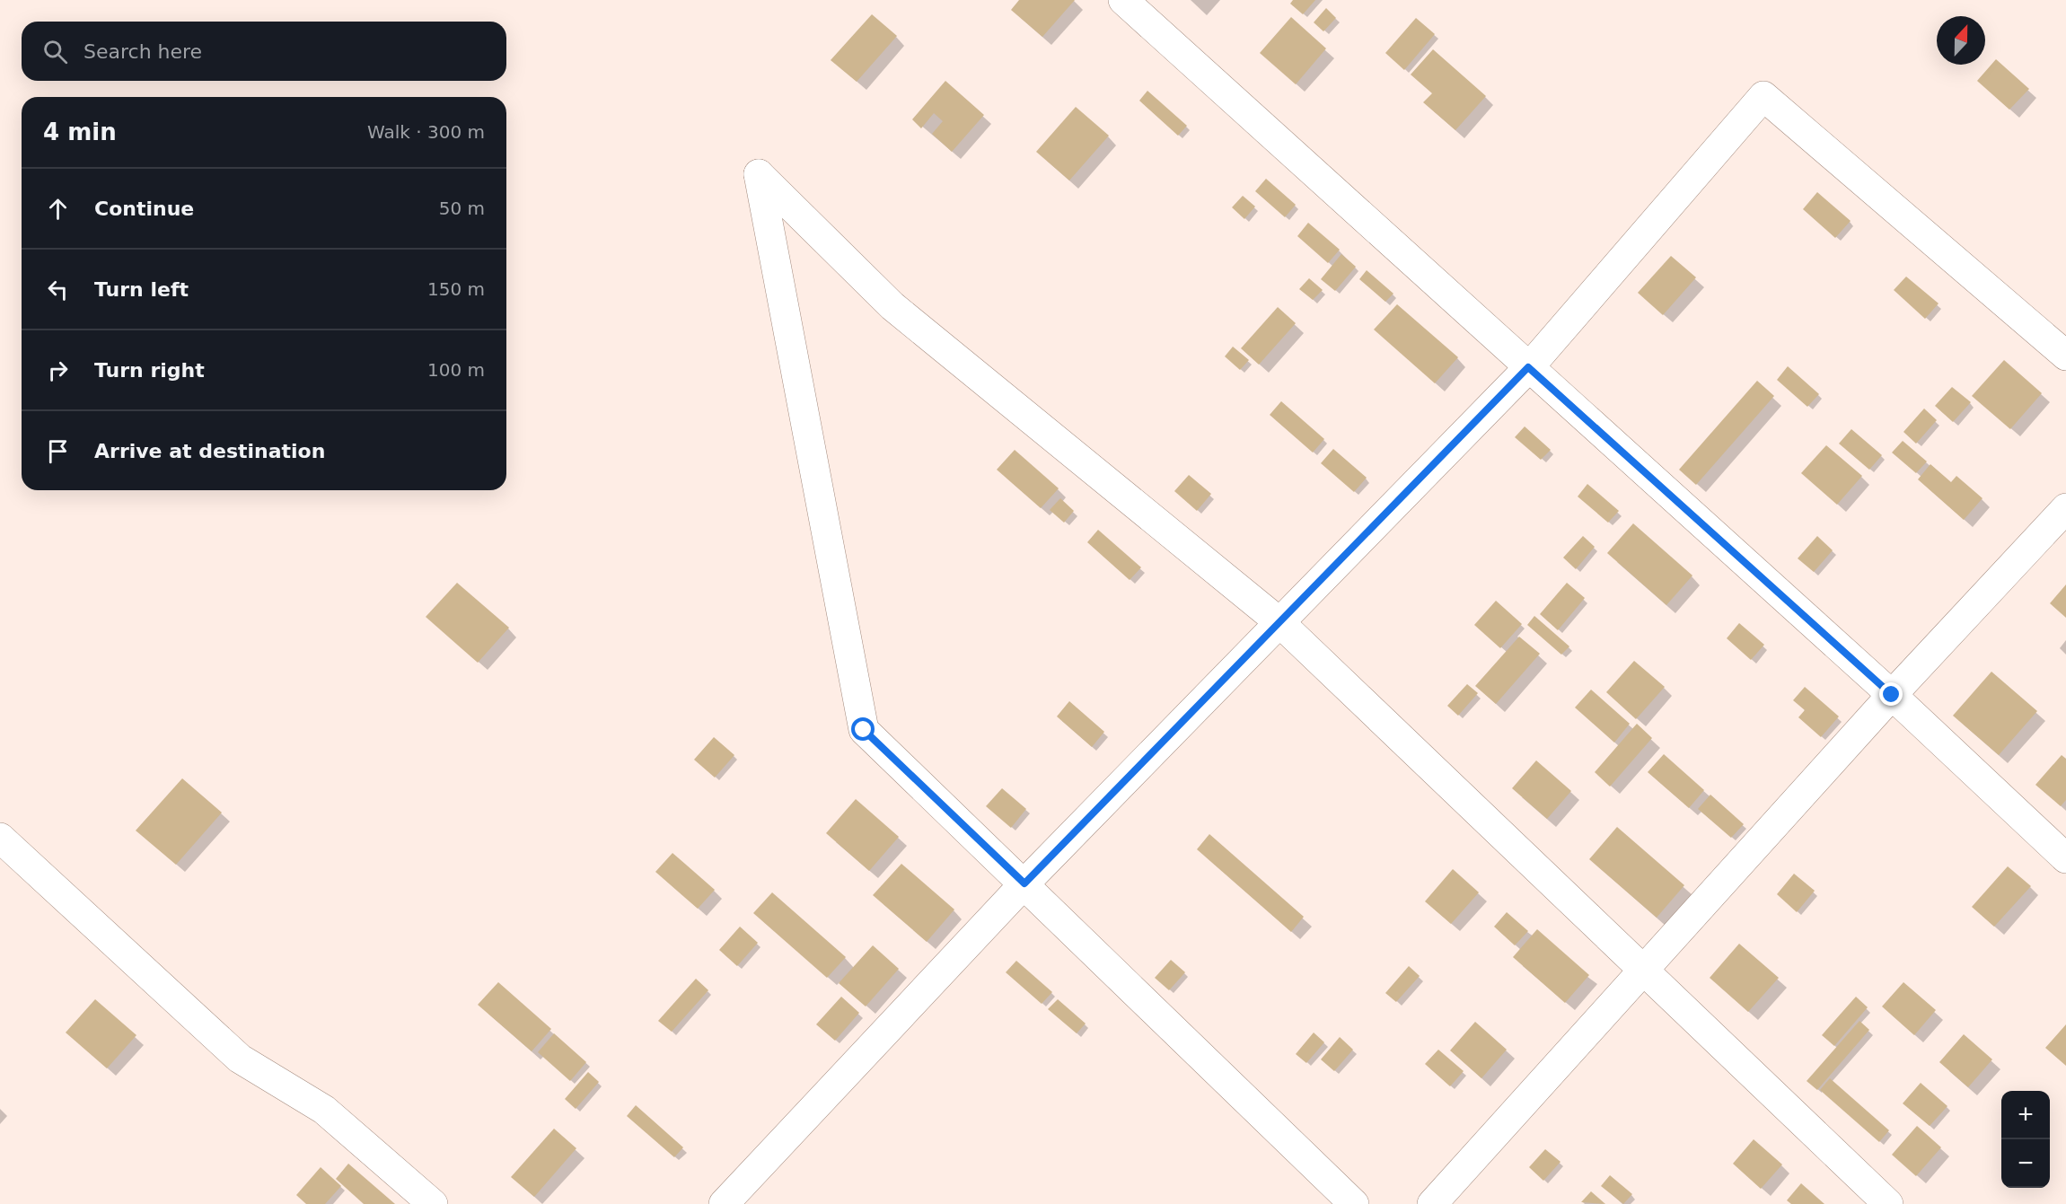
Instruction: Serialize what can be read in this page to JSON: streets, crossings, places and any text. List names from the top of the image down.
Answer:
{
  "north": "top",
  "page": {
    "search": "Search here",
    "heading": ["4 min", "Walk · 300 m"],
    "list": [
      ["Continue", "50 m"],
      ["Turn left", "150 m"],
      ["Turn right", "100 m"],
      "Arrive at destination"
    ],
    "map_buttons": ["+", "−"]
  }
}
